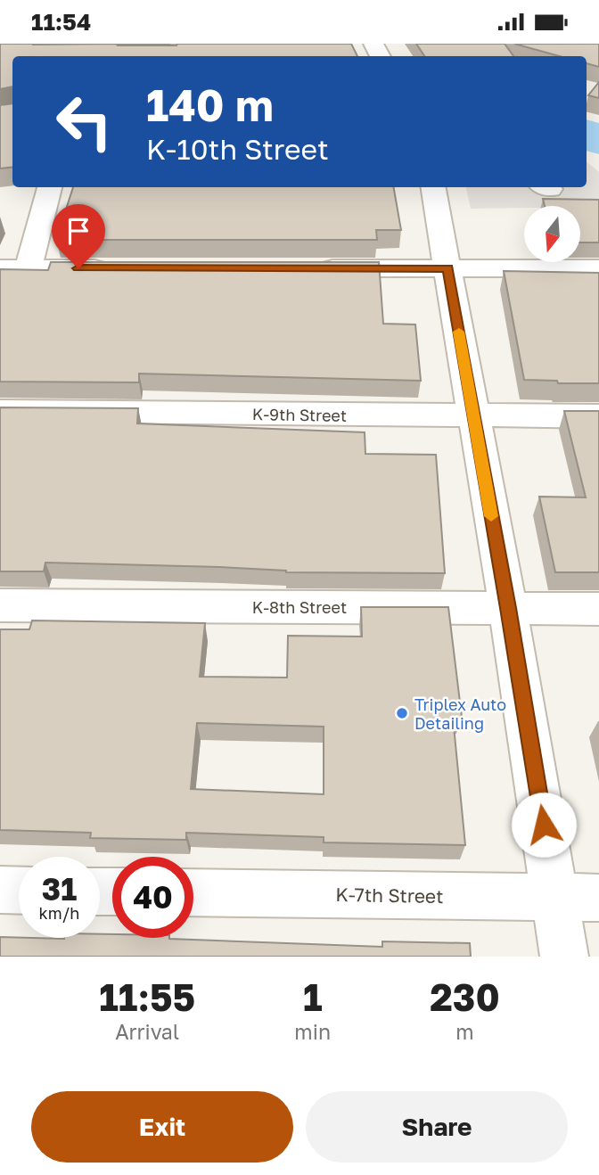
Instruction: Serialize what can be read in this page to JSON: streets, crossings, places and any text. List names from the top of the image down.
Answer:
{
  "streets": {
    "street": ["K-9th Street", "K-8th Street", "K-7th Street"]
  },
  "places": ["Triplex Auto Detailing"],
  "north": "bottom",
  "page": {
    "status": "11:54",
    "turn": ["140 m", "K-10th Street"],
    "speed": "31 km/h",
    "limit": "40",
    "eta": [
      "11:55",
      "Arrival",
      "1",
      "min",
      "230",
      "m"
    ],
    "buttons": ["Exit", "Share"]
  }
}
